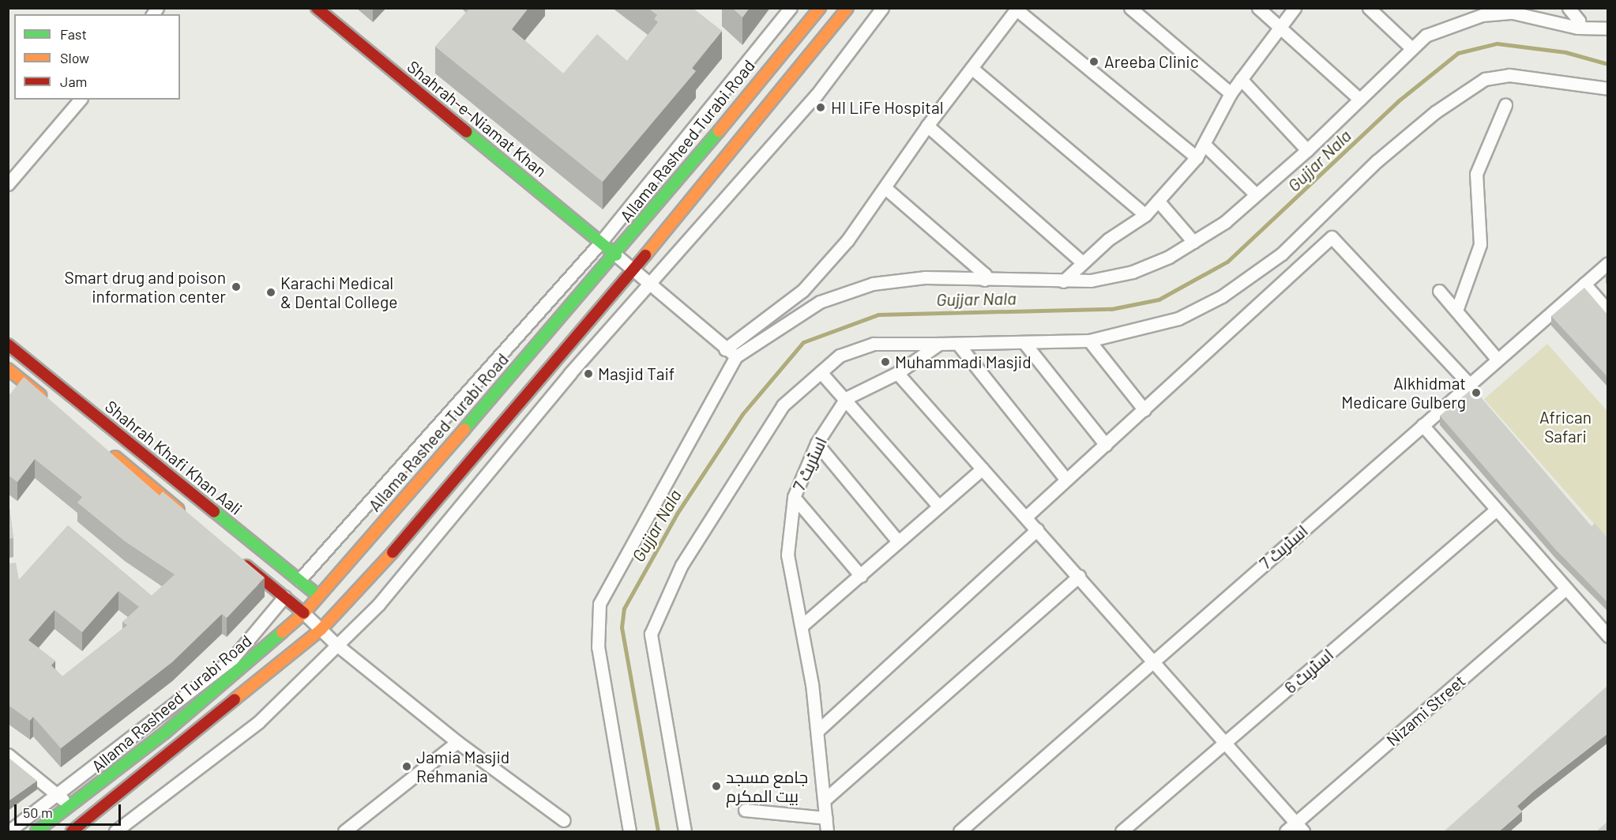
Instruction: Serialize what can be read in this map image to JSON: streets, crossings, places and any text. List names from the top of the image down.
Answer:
{
  "streets": {
    "main road": ["Shahrah-e-Niamat Khan", "Allama Rasheed Turabi Road", "Shahrah Khafi Khan Aali"],
    "street": ["اسٹریٹ 7", "اسٹریٹ 6", "Nizami Street"]
  },
  "crossings": [
    ["Shahrah-e-Niamat Khan", "Allama Rasheed Turabi Road"],
    ["Allama Rasheed Turabi Road", "Shahrah Khafi Khan Aali"]
  ],
  "water": ["Gujjar Nala"],
  "parks": ["African Safari"],
  "places": [
    "Areeba Clinic",
    "HI LiFe Hospital",
    "Smart drug and poison information center",
    "Karachi Medical & Dental College",
    "Muhammadi Masjid",
    "Masjid Taif",
    "Alkhidmat Medicare Gulberg",
    "Jamia Masjid Rehmania",
    "جامع مسجد بیت المکرم"
  ],
  "legend": ["Fast", "Slow", "Jam"],
  "scale_bar": "50 m"
}
